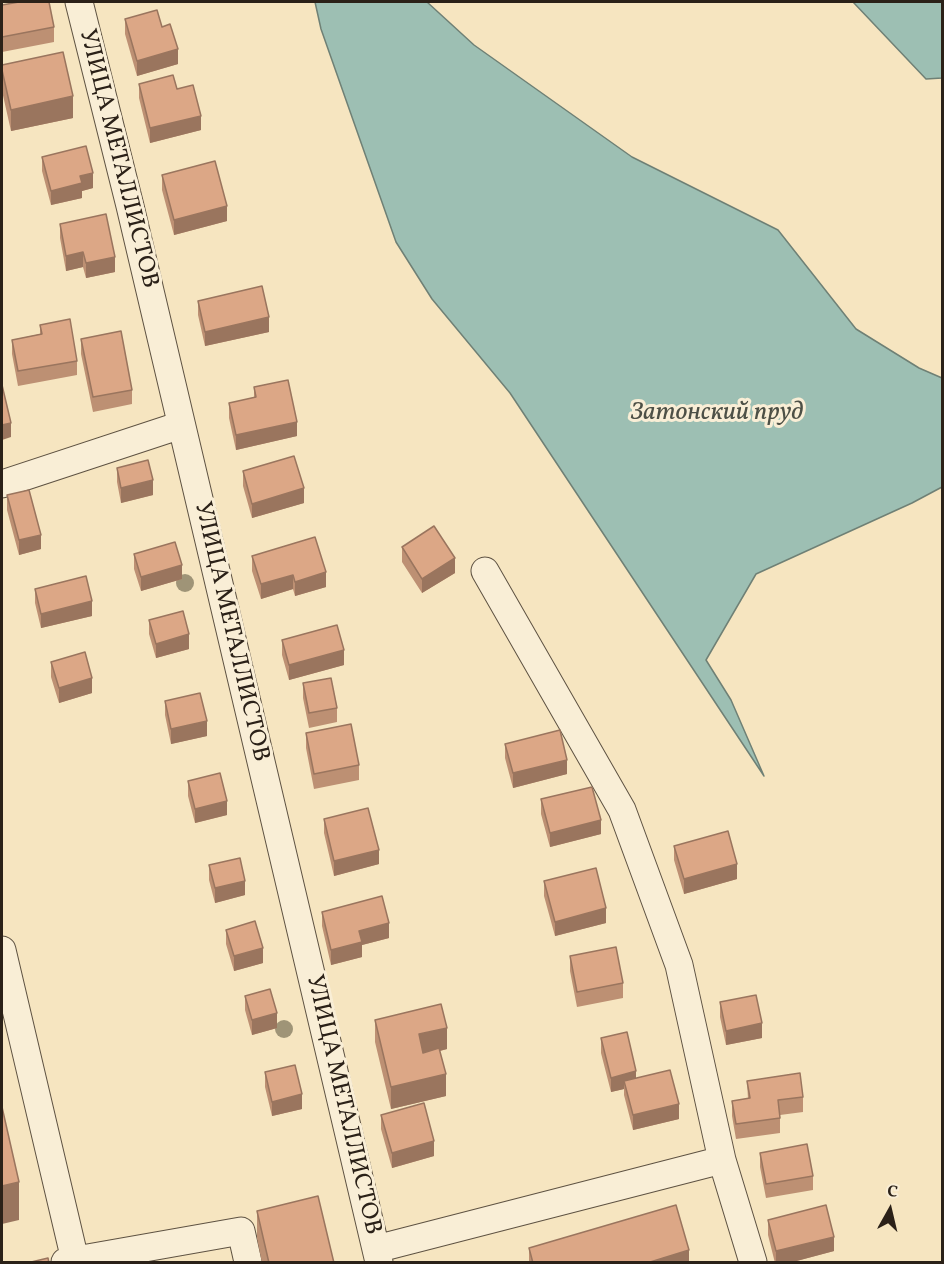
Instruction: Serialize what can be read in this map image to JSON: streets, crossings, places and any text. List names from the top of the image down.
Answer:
{
  "streets": {
    "street": ["УЛИЦА МЕТАЛЛИСТОВ"]
  },
  "water": ["Затонский пруд"],
  "north": "top"
}
